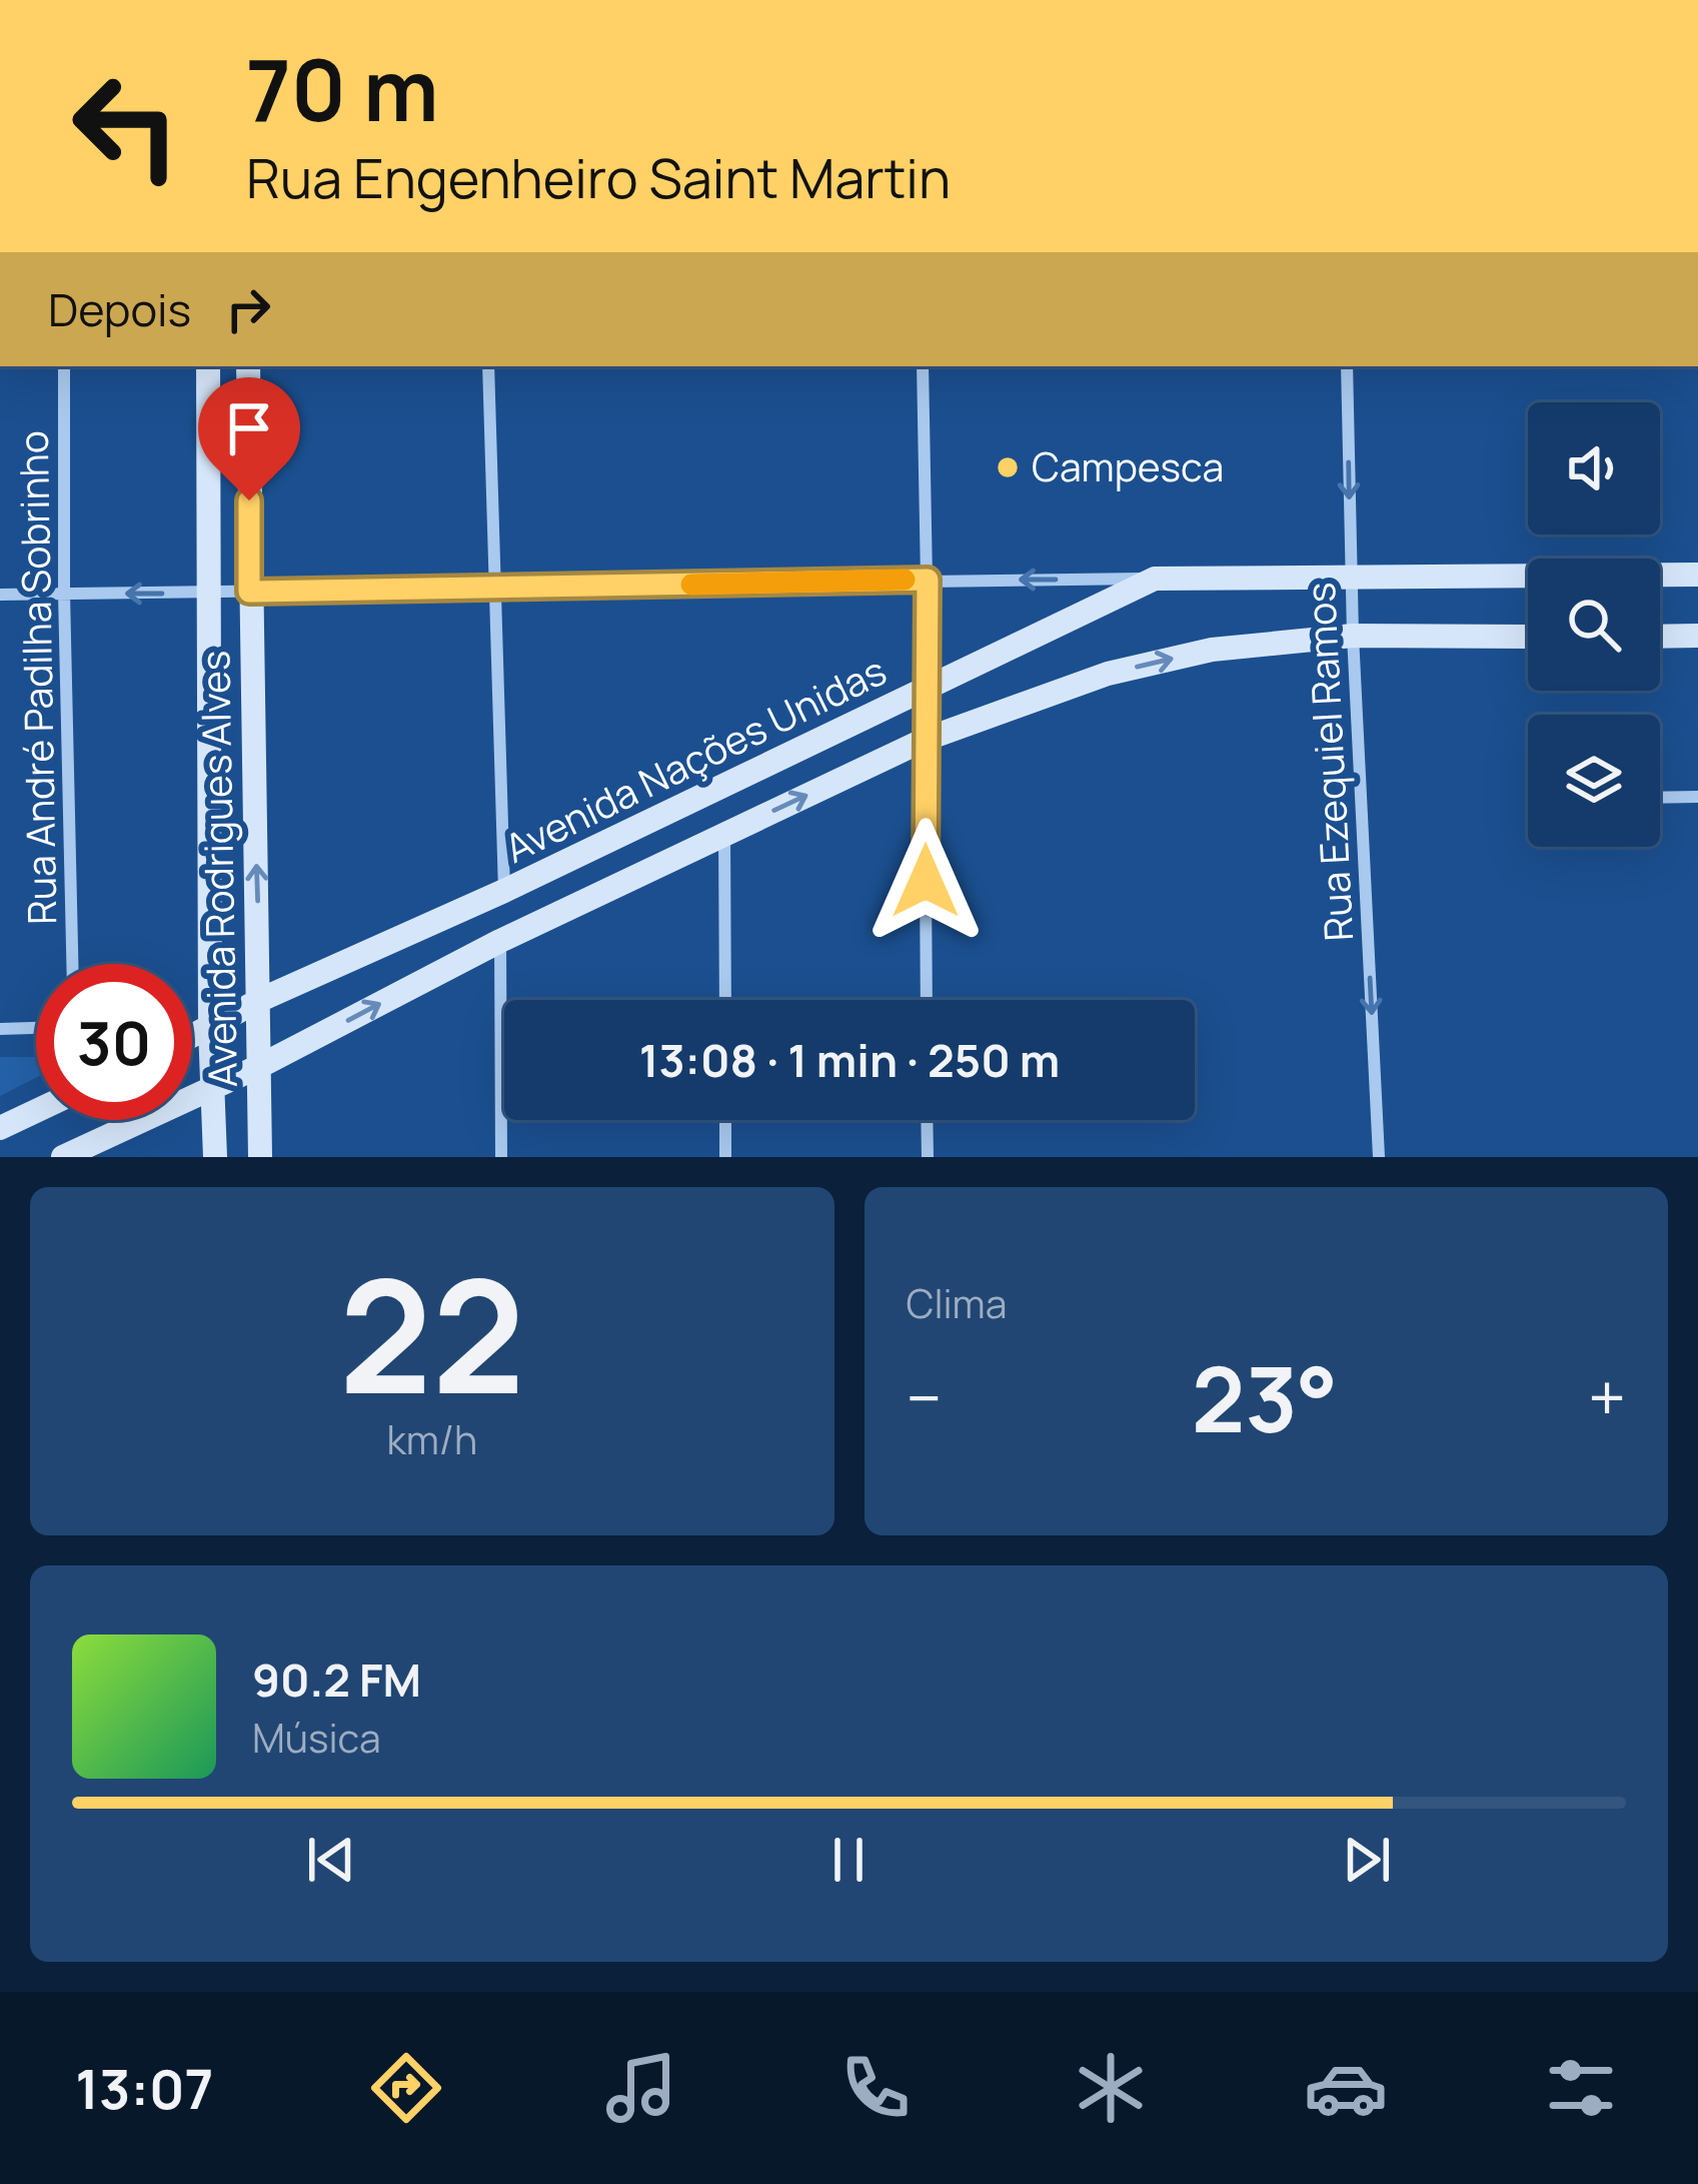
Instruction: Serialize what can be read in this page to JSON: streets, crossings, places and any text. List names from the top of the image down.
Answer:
{
  "streets": {
    "main road": ["Avenida Nações Unidas", "Avenida Rodrigues Alves"],
    "street": ["Rua André Padilha Sobrinho", "Rua Ezequiel Ramos"]
  },
  "crossings": [
    ["Avenida Nações Unidas", "Rua Ezequiel Ramos"],
    ["Avenida Nações Unidas", "Avenida Rodrigues Alves"]
  ],
  "one_way": ["Rua Ezequiel Ramos"],
  "places": ["Campesca"],
  "page": {
    "turn": ["70 m", "Rua Engenheiro Saint Martin"],
    "then": "Depois",
    "limit": "30",
    "trip": "13:08 · 1 min · 250 m",
    "tile": [
      ["22", "km/h"],
      "Clima"
    ],
    "heat": ["−", "23°", "+"],
    "song": ["90.2 FM", "Música"],
    "tabs": "13:07"
  }
}
